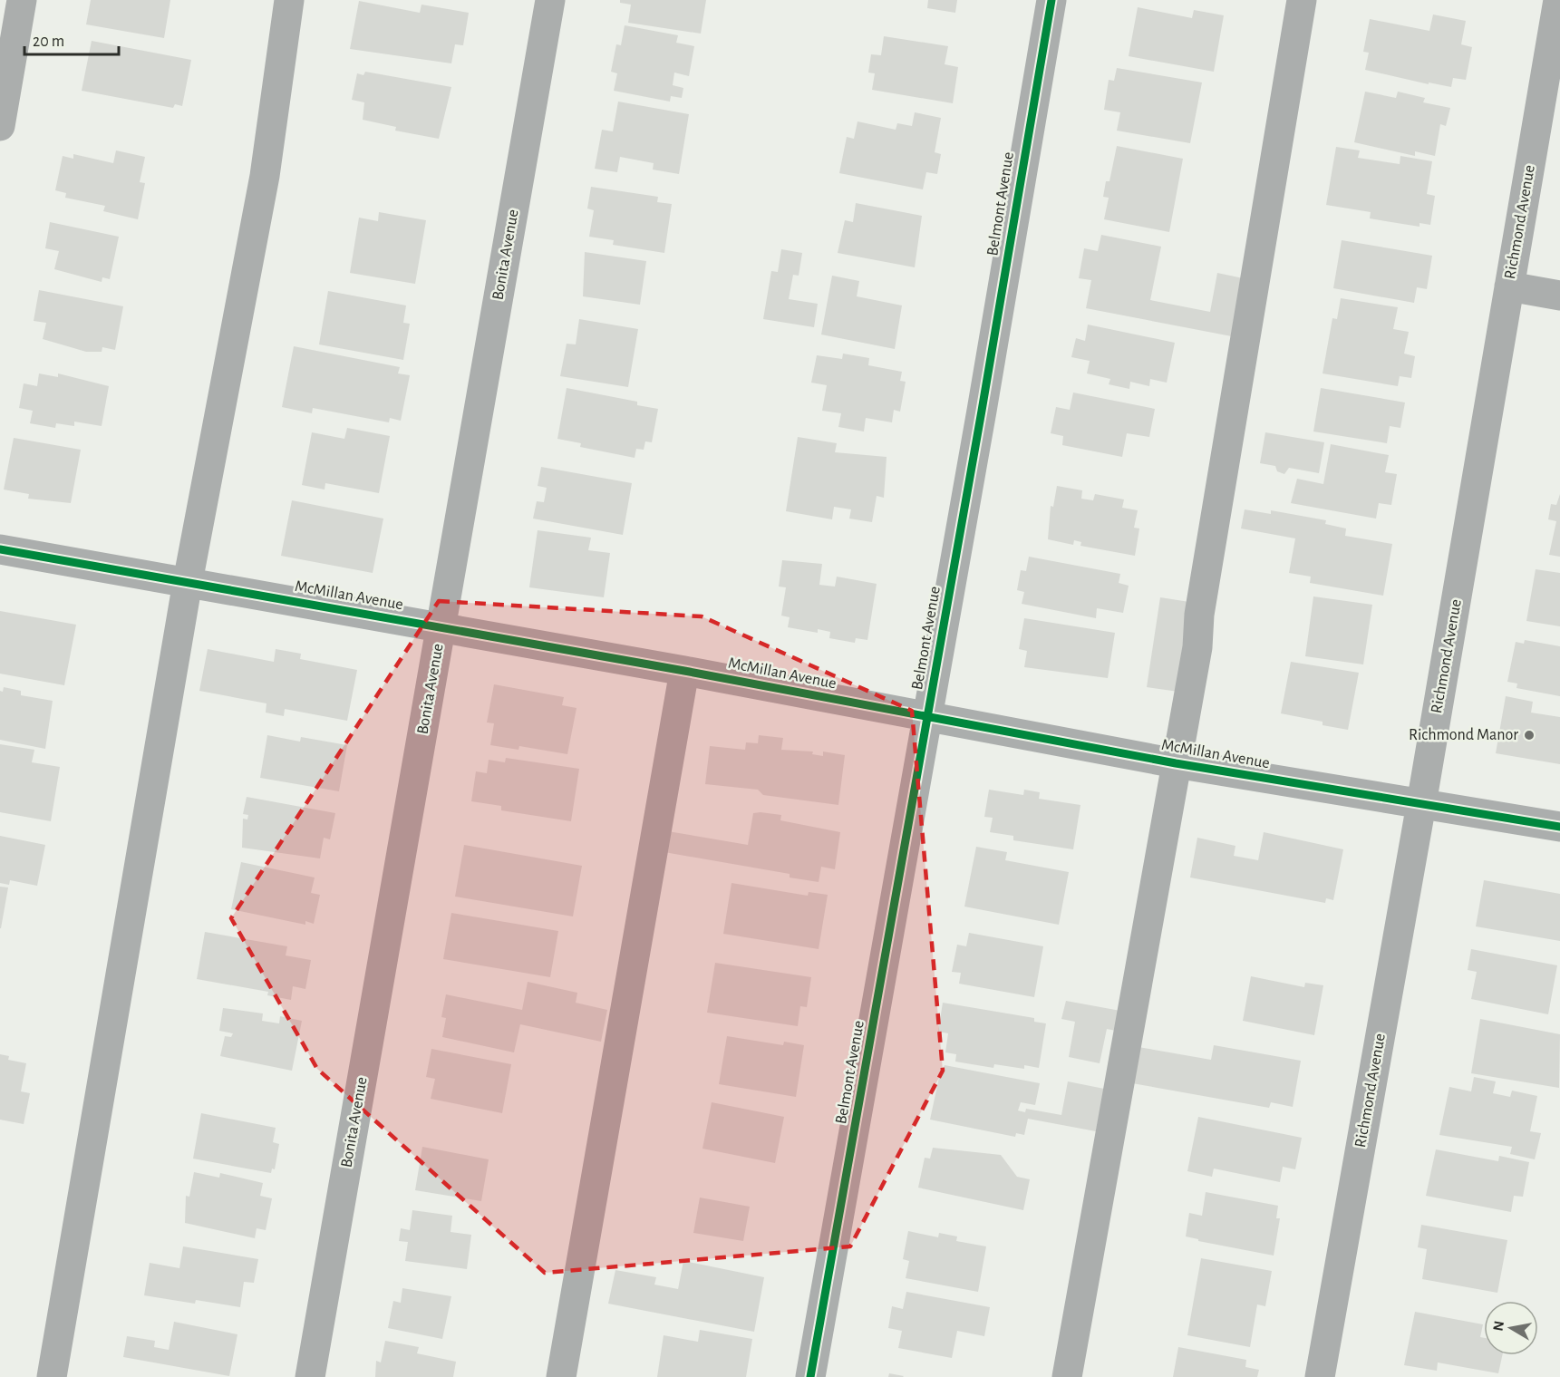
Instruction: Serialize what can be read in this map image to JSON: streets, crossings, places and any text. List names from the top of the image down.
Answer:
{
  "streets": {
    "street": [
      "Belmont Avenue",
      "Richmond Avenue",
      "Bonita Avenue",
      "McMillan Avenue"
    ]
  },
  "crossings": [
    ["Belmont Avenue", "McMillan Avenue"],
    ["Richmond Avenue", "McMillan Avenue"],
    ["Bonita Avenue", "McMillan Avenue"]
  ],
  "places": ["Richmond Manor"],
  "scale_bar": "20 m",
  "north": "left"
}
